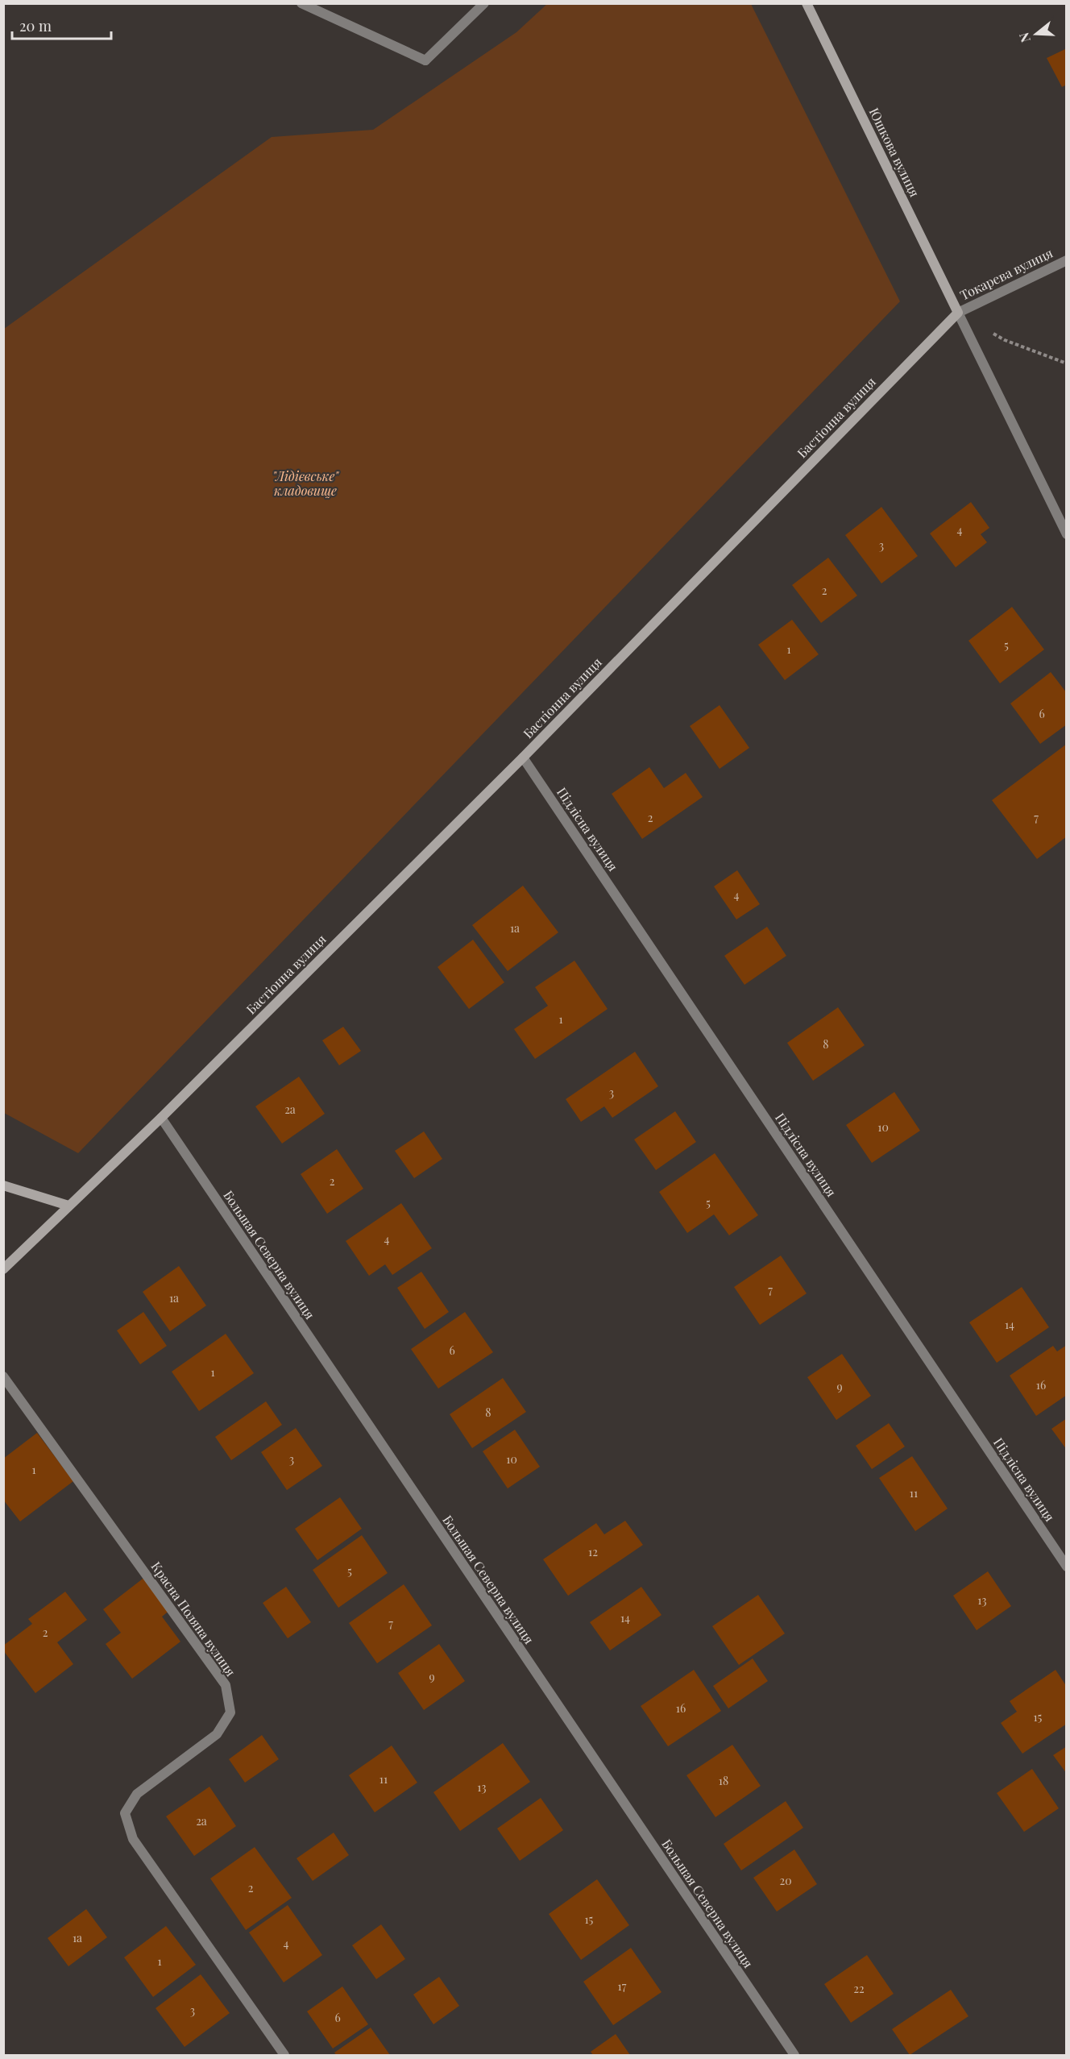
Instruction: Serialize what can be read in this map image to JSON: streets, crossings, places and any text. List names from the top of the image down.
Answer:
{
  "streets": {
    "main road": ["Юшкова вулиця", "Бастіонна вулиця"],
    "street": [
      "Токарева вулиця",
      "Підлісна вулиця",
      "Большая Северна вулиця",
      "Красна Поляна вулиця"
    ]
  },
  "crossings": [
    ["Юшкова вулиця", "Токарева вулиця"],
    ["Юшкова вулиця", "Бастіонна вулиця"],
    ["Токарева вулиця", "Бастіонна вулиця"],
    ["Бастіонна вулиця", "Підлісна вулиця"],
    ["Бастіонна вулиця", "Большая Северна вулиця"]
  ],
  "parks": ["\"Лідієвське\" кладовище"],
  "house_numbers": [
    "4",
    "3",
    "2",
    "5",
    "1",
    "6",
    "2",
    "7",
    "4",
    "1а",
    "1",
    "8",
    "3",
    "2а",
    "10",
    "2",
    "5",
    "4",
    "7",
    "1а",
    "14",
    "6",
    "1",
    "16",
    "9",
    "8",
    "3",
    "10",
    "1",
    "11",
    "12",
    "5",
    "13",
    "14",
    "7",
    "2",
    "9",
    "16",
    "15",
    "11",
    "18",
    "13",
    "2а",
    "20",
    "2",
    "15",
    "1а",
    "4",
    "1",
    "17",
    "22",
    "3",
    "6"
  ],
  "scale_bar": "20 m",
  "north": "left"
}
